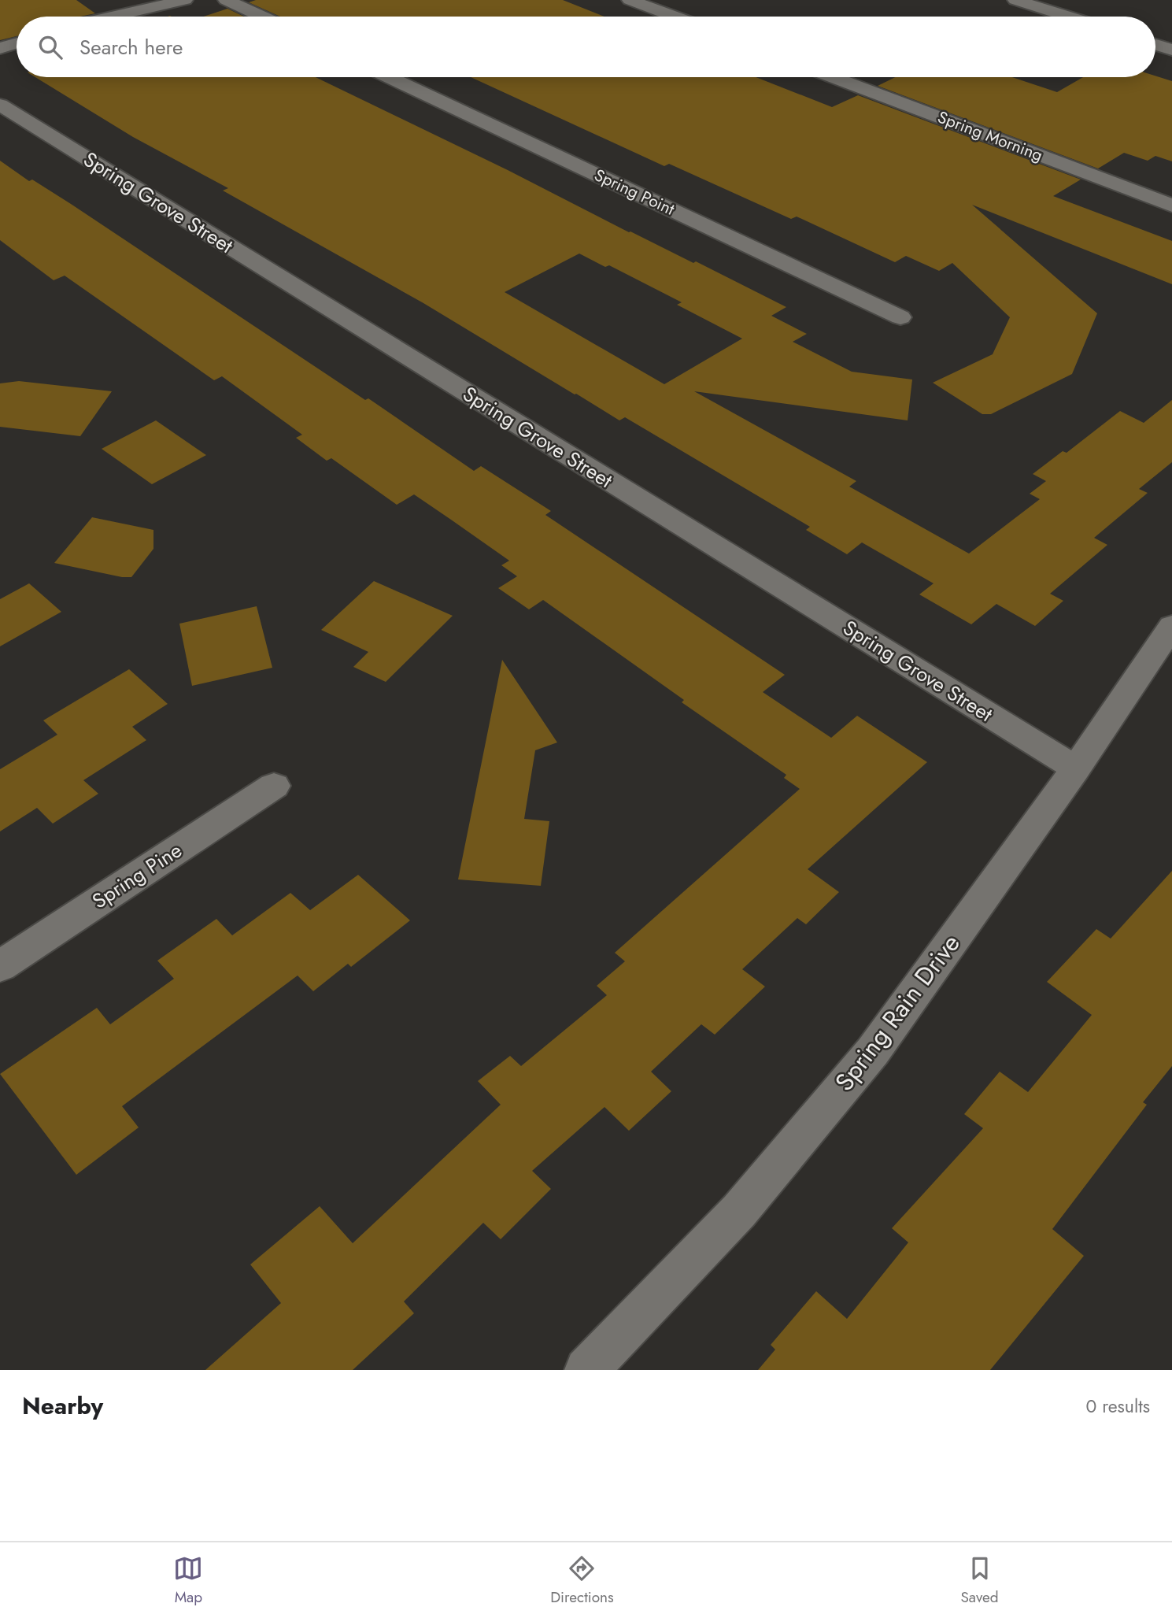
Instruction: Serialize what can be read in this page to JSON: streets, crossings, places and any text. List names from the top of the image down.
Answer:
{
  "streets": {
    "street": [
      "Spring Morning",
      "Spring Point",
      "Spring Grove Street",
      "Spring Pine",
      "Spring Rain Drive"
    ]
  },
  "crossings": [
    ["Spring Grove Street", "Spring Rain Drive"]
  ],
  "page": {
    "search": "Search here",
    "heading": ["Nearby", "0 results"],
    "nav": ["Map", "Directions", "Saved"]
  }
}
